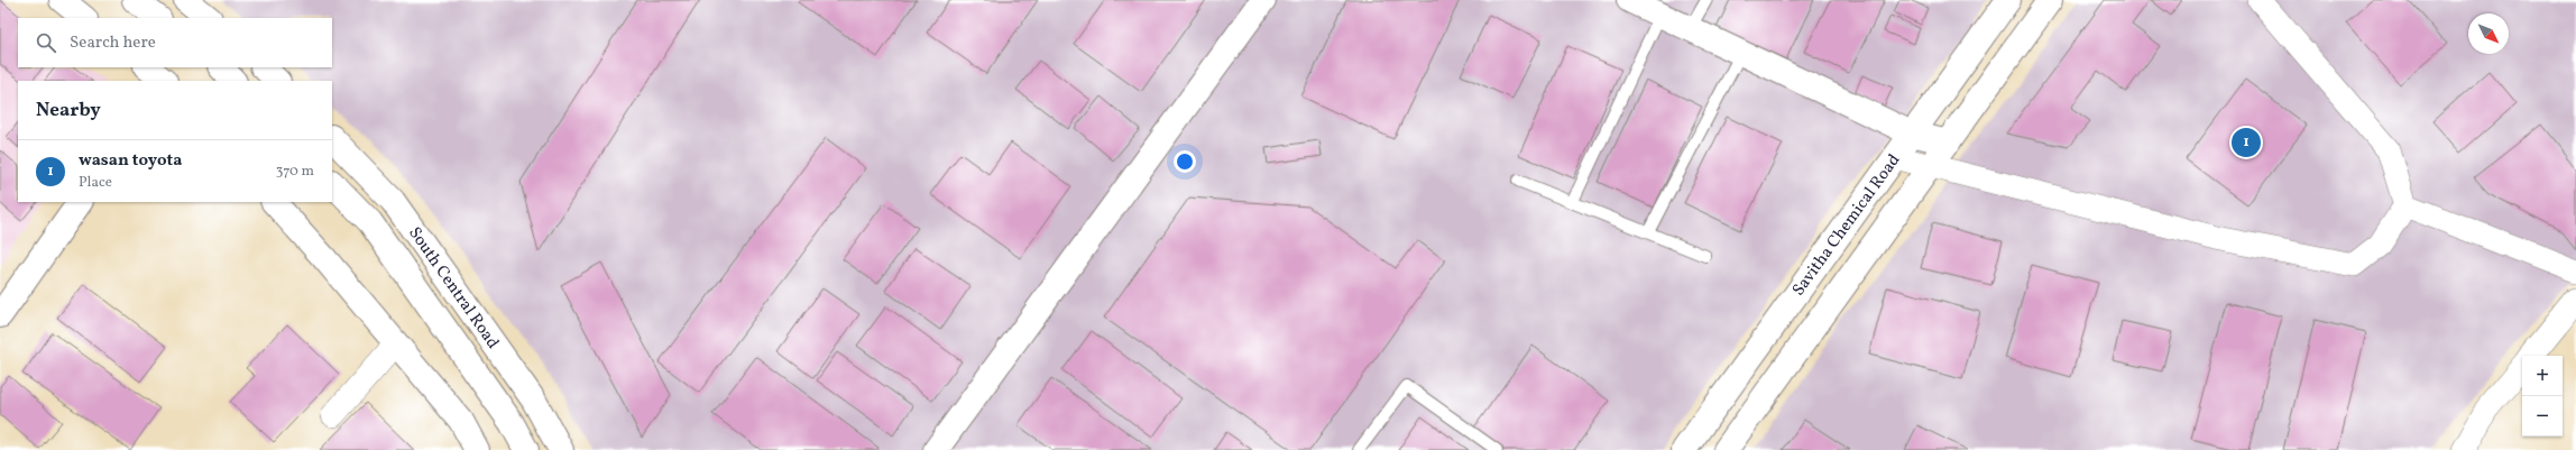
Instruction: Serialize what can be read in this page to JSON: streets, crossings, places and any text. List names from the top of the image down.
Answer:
{
  "streets": {
    "main road": ["Savitha Chemical Road", "South Central Road"]
  },
  "north": "bottom right",
  "page": {
    "search": "Search here",
    "heading": "Nearby",
    "pins": "1",
    "list": [
      {
        "mark": "1",
        "name": "wasan toyota",
        "note": "Place",
        "value": "370 m"
      }
    ],
    "map_buttons": ["+", "−"]
  }
}
